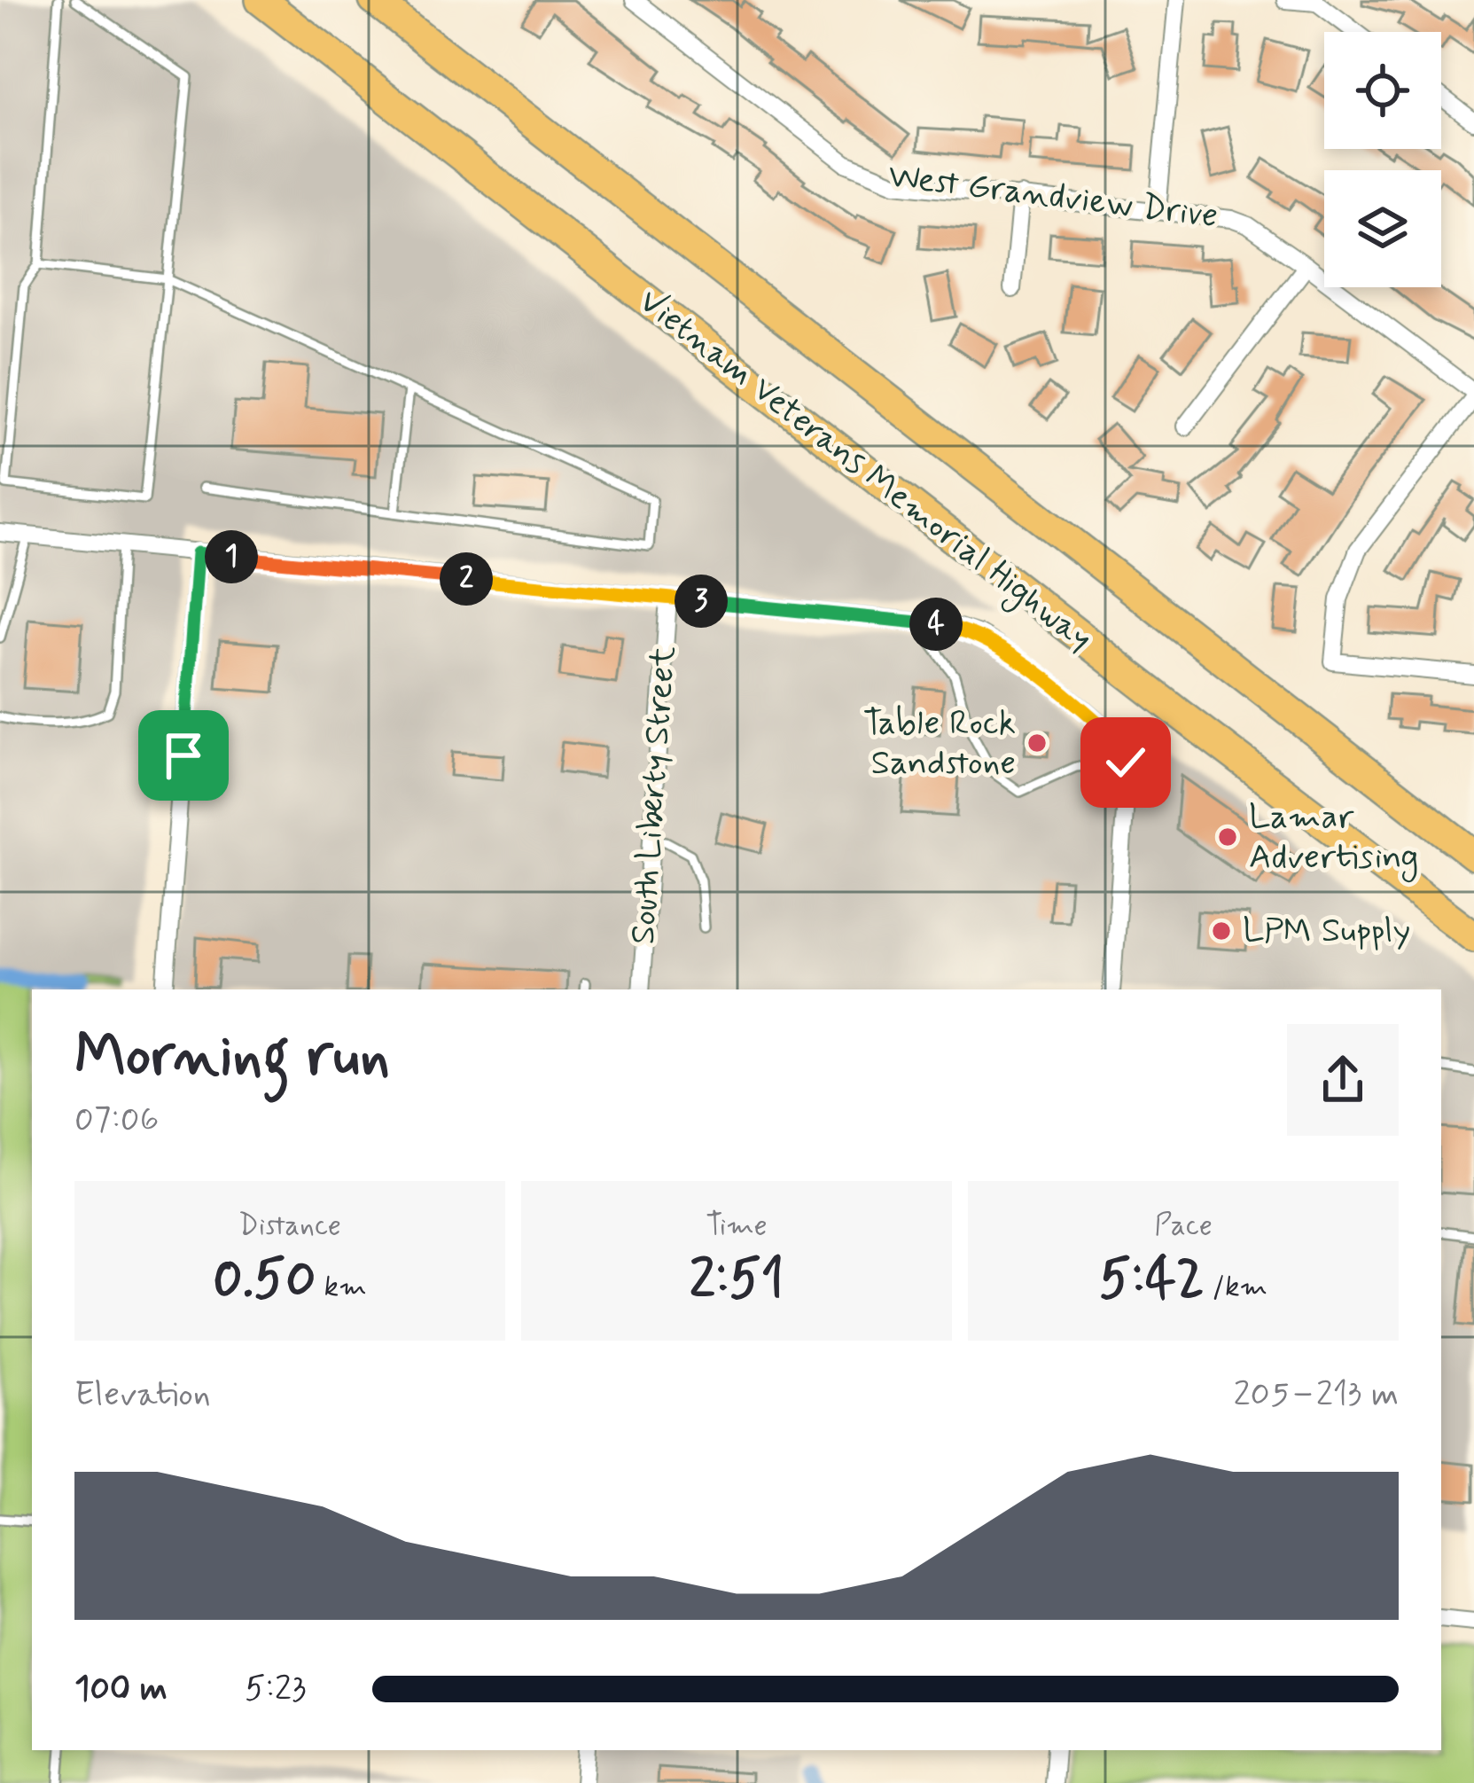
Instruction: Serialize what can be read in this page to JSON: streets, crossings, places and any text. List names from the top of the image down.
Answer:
{
  "streets": {
    "highway": ["Vietnam Veterans Memorial Highway"],
    "street": ["West Grandview Drive", "South Liberty Street"]
  },
  "places": ["Table Rock Sandstone", "Lamar Advertising", "LPM Supply"],
  "page": {
    "pins": [
      "1",
      "2",
      "3",
      "4"
    ],
    "heading": ["Morning run", "07:06"],
    "stats": [
      ["Distance", "0.50 km"],
      ["Time", "2:51"],
      ["Pace", "5:42 /km"]
    ],
    "chart": ["Elevation", "205–213 m"],
    "list": [
      {
        "name": "100 m",
        "note": "5:23"
      }
    ]
  }
}
